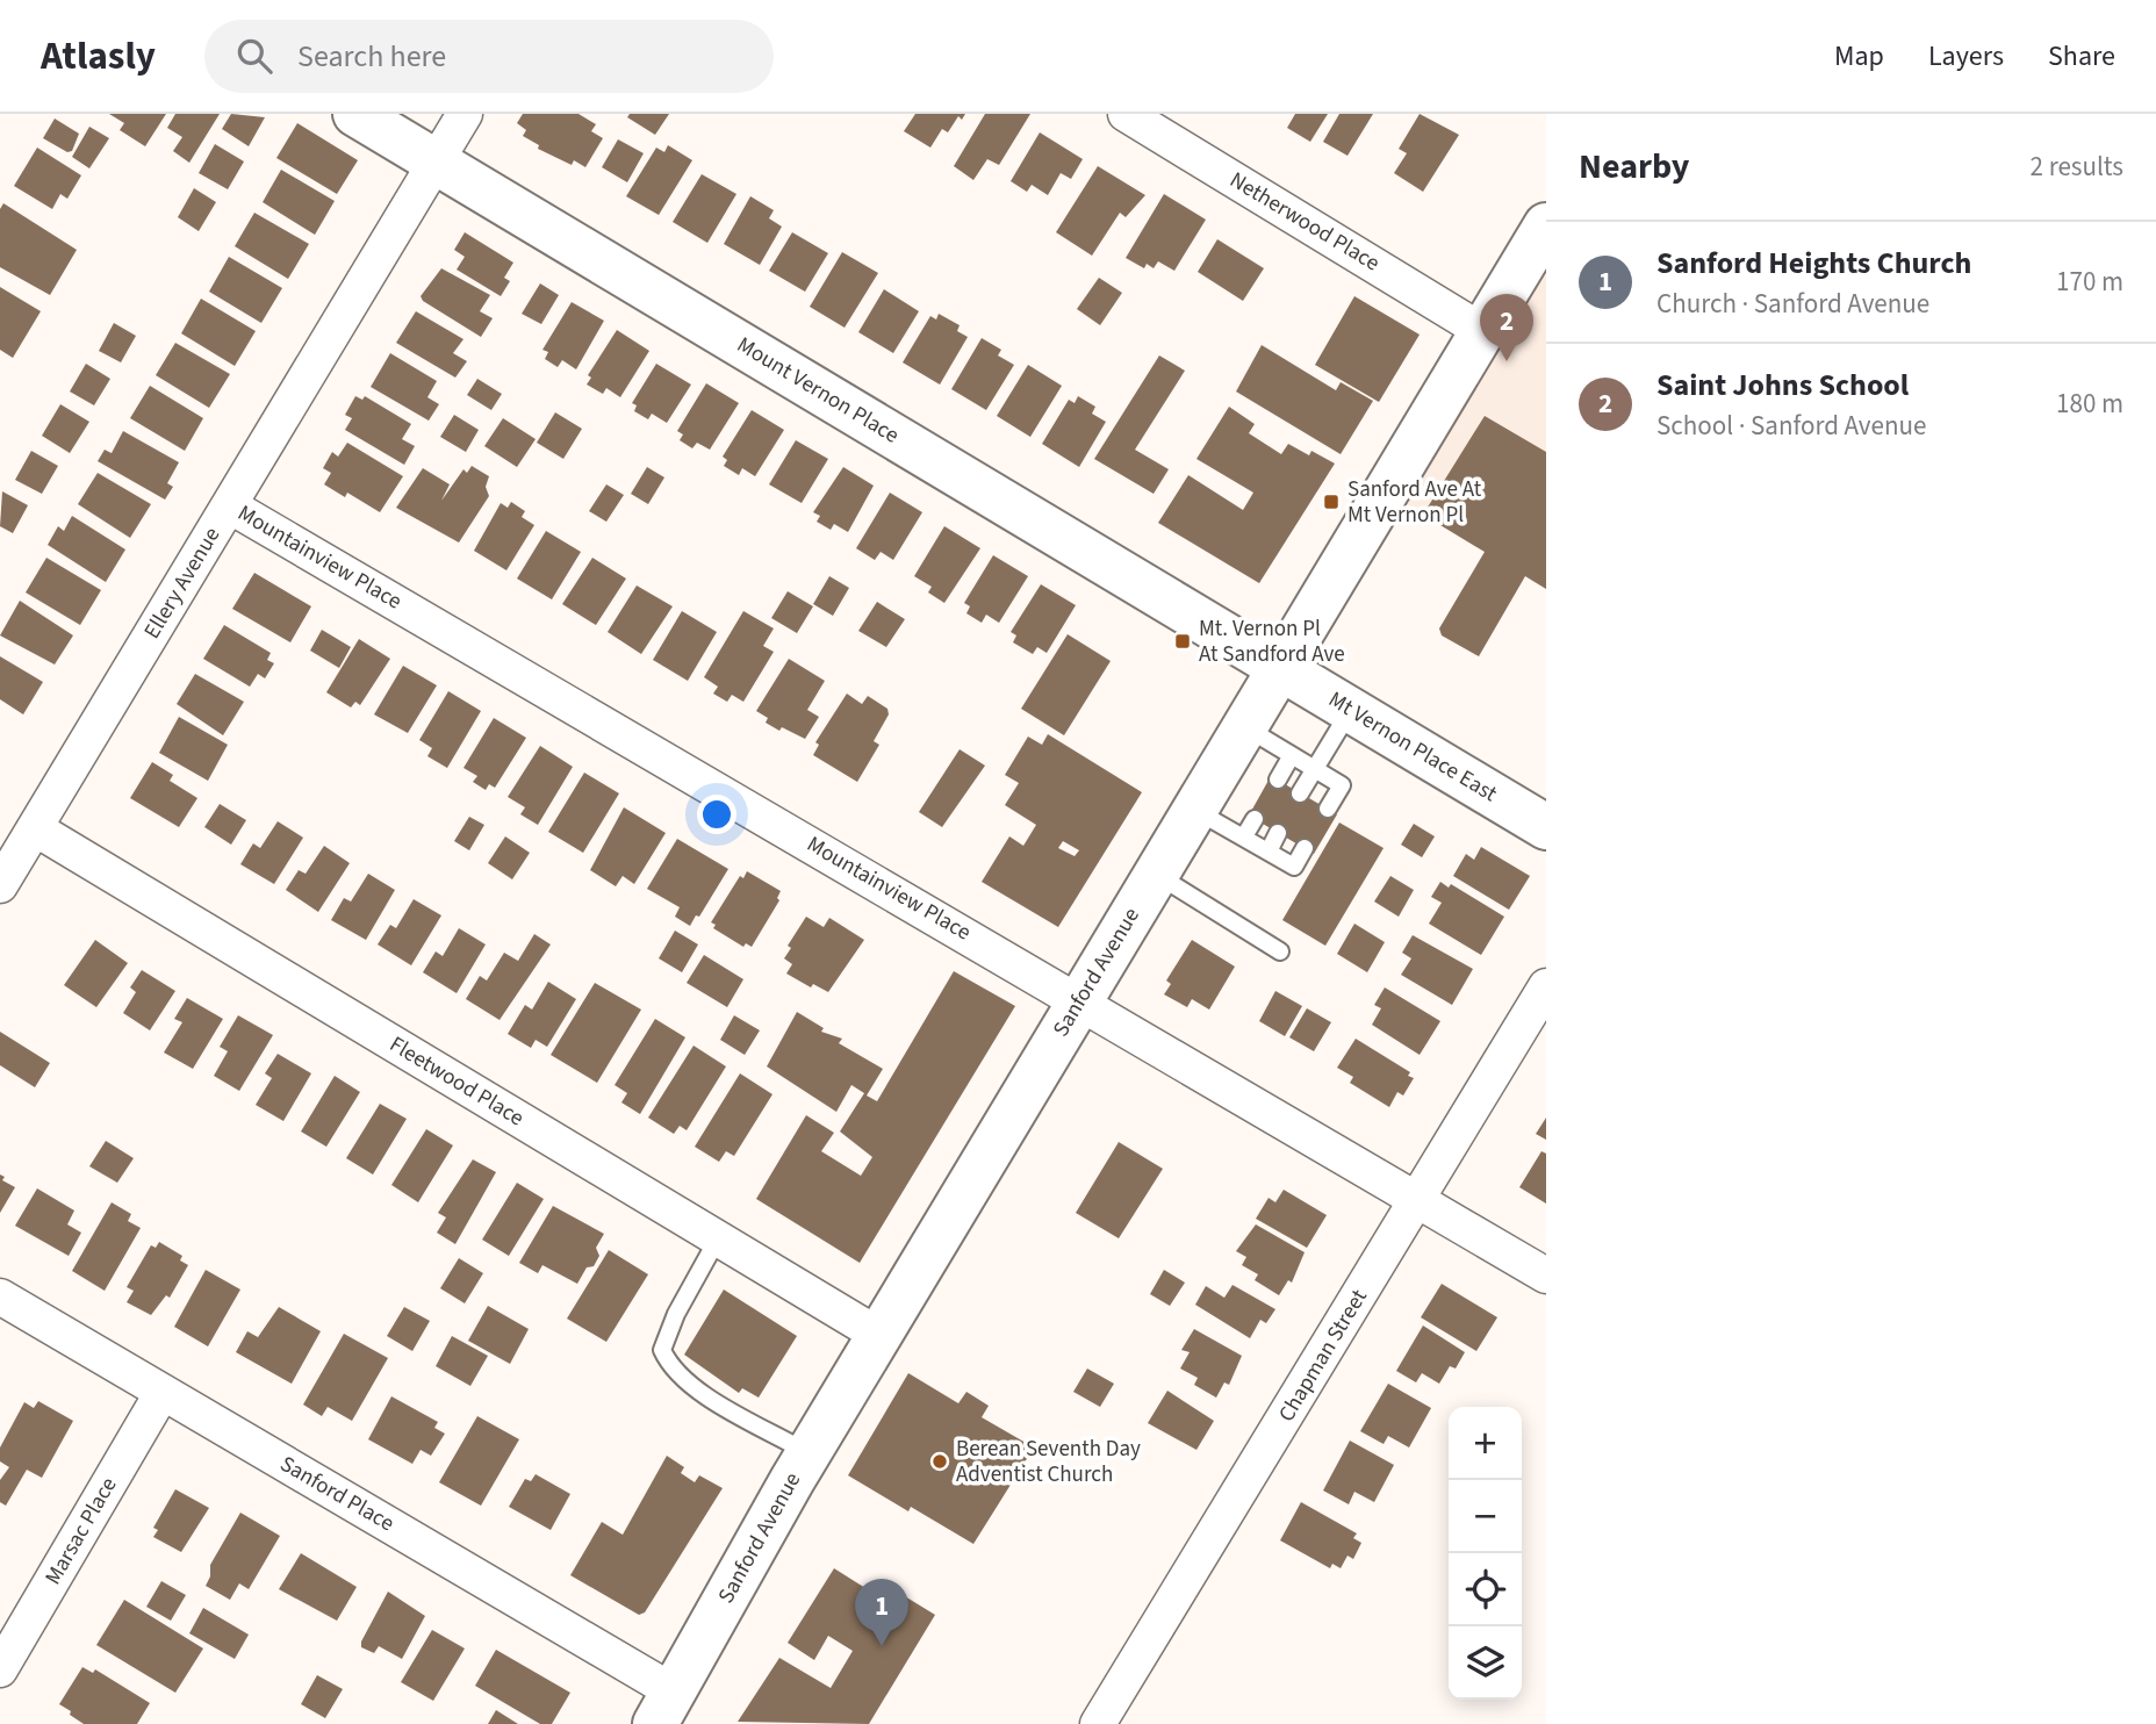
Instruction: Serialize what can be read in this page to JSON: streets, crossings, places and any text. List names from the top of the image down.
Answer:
{
  "streets": {
    "main road": ["Mount Vernon Place", "Mt Vernon Place East", "Sanford Avenue"],
    "street": [
      "Netherwood Place",
      "Mountainview Place",
      "Ellery Avenue",
      "Fleetwood Place",
      "Chapman Street",
      "Sanford Place",
      "Marsac Place"
    ]
  },
  "crossings": [
    ["Netherwood Place", "Sanford Avenue"],
    ["Mount Vernon Place", "Ellery Avenue"],
    ["Mount Vernon Place", "Mt Vernon Place East"],
    ["Mount Vernon Place", "Sanford Avenue"],
    ["Mountainview Place", "Ellery Avenue"],
    ["Mountainview Place", "Sanford Avenue"],
    ["Mountainview Place", "Chapman Street"],
    ["Ellery Avenue", "Fleetwood Place"],
    ["Mt Vernon Place East", "Sanford Avenue"],
    ["Sanford Avenue", "Fleetwood Place"],
    ["Sanford Avenue", "Sanford Place"],
    ["Sanford Place", "Marsac Place"]
  ],
  "places": {
    "transit": ["Sanford Ave At Mt Vernon Pl", "Mt. Vernon Pl At Sandford Ave"],
    "other": ["Berean Seventh Day Adventist Church"]
  },
  "page": {
    "header": "Atlasly",
    "search": "Search here",
    "nav": ["Map", "Layers", "Share"],
    "heading": ["Nearby", "2 results"],
    "list": [
      {
        "mark": "1",
        "name": "Sanford Heights Church",
        "note": "Church · Sanford Avenue",
        "value": "170 m"
      },
      {
        "mark": "2",
        "name": "Saint Johns School",
        "note": "School · Sanford Avenue",
        "value": "180 m"
      }
    ],
    "pins": ["2", "1"],
    "map_buttons": ["+", "−"]
  }
}
